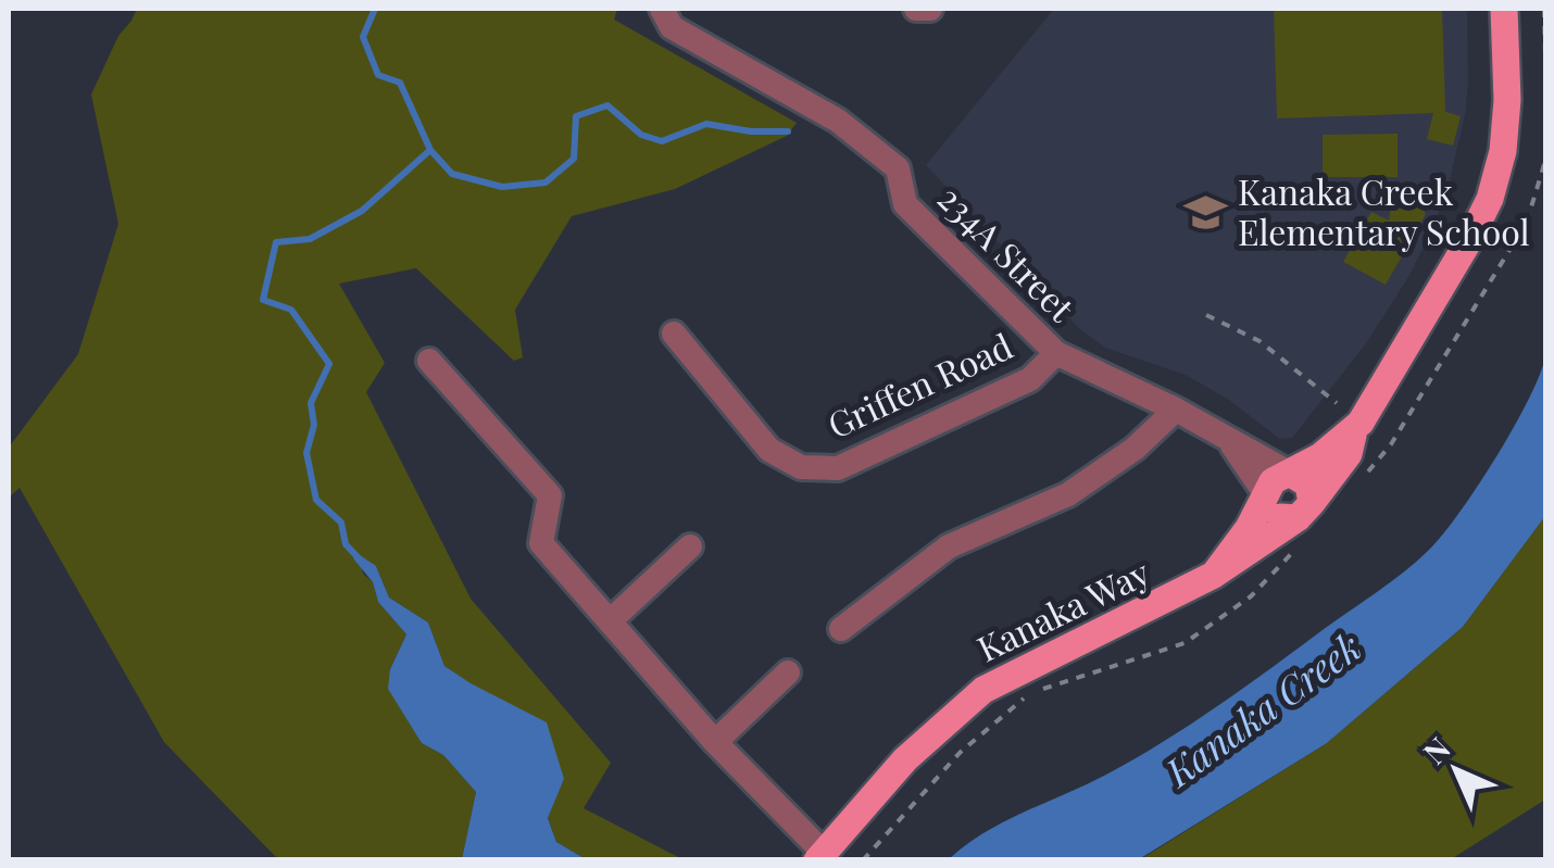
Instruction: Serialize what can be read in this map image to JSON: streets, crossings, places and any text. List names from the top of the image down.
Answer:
{
  "streets": {
    "main road": ["Kanaka Way"],
    "street": ["234A Street", "Griffen Road"]
  },
  "crossings": [
    ["234A Street", "Griffen Road"],
    ["234A Street", "Kanaka Way"]
  ],
  "water": ["Kanaka Creek"],
  "places": {
    "school or university": ["Kanaka Creek Elementary School"]
  },
  "north": "top left"
}
